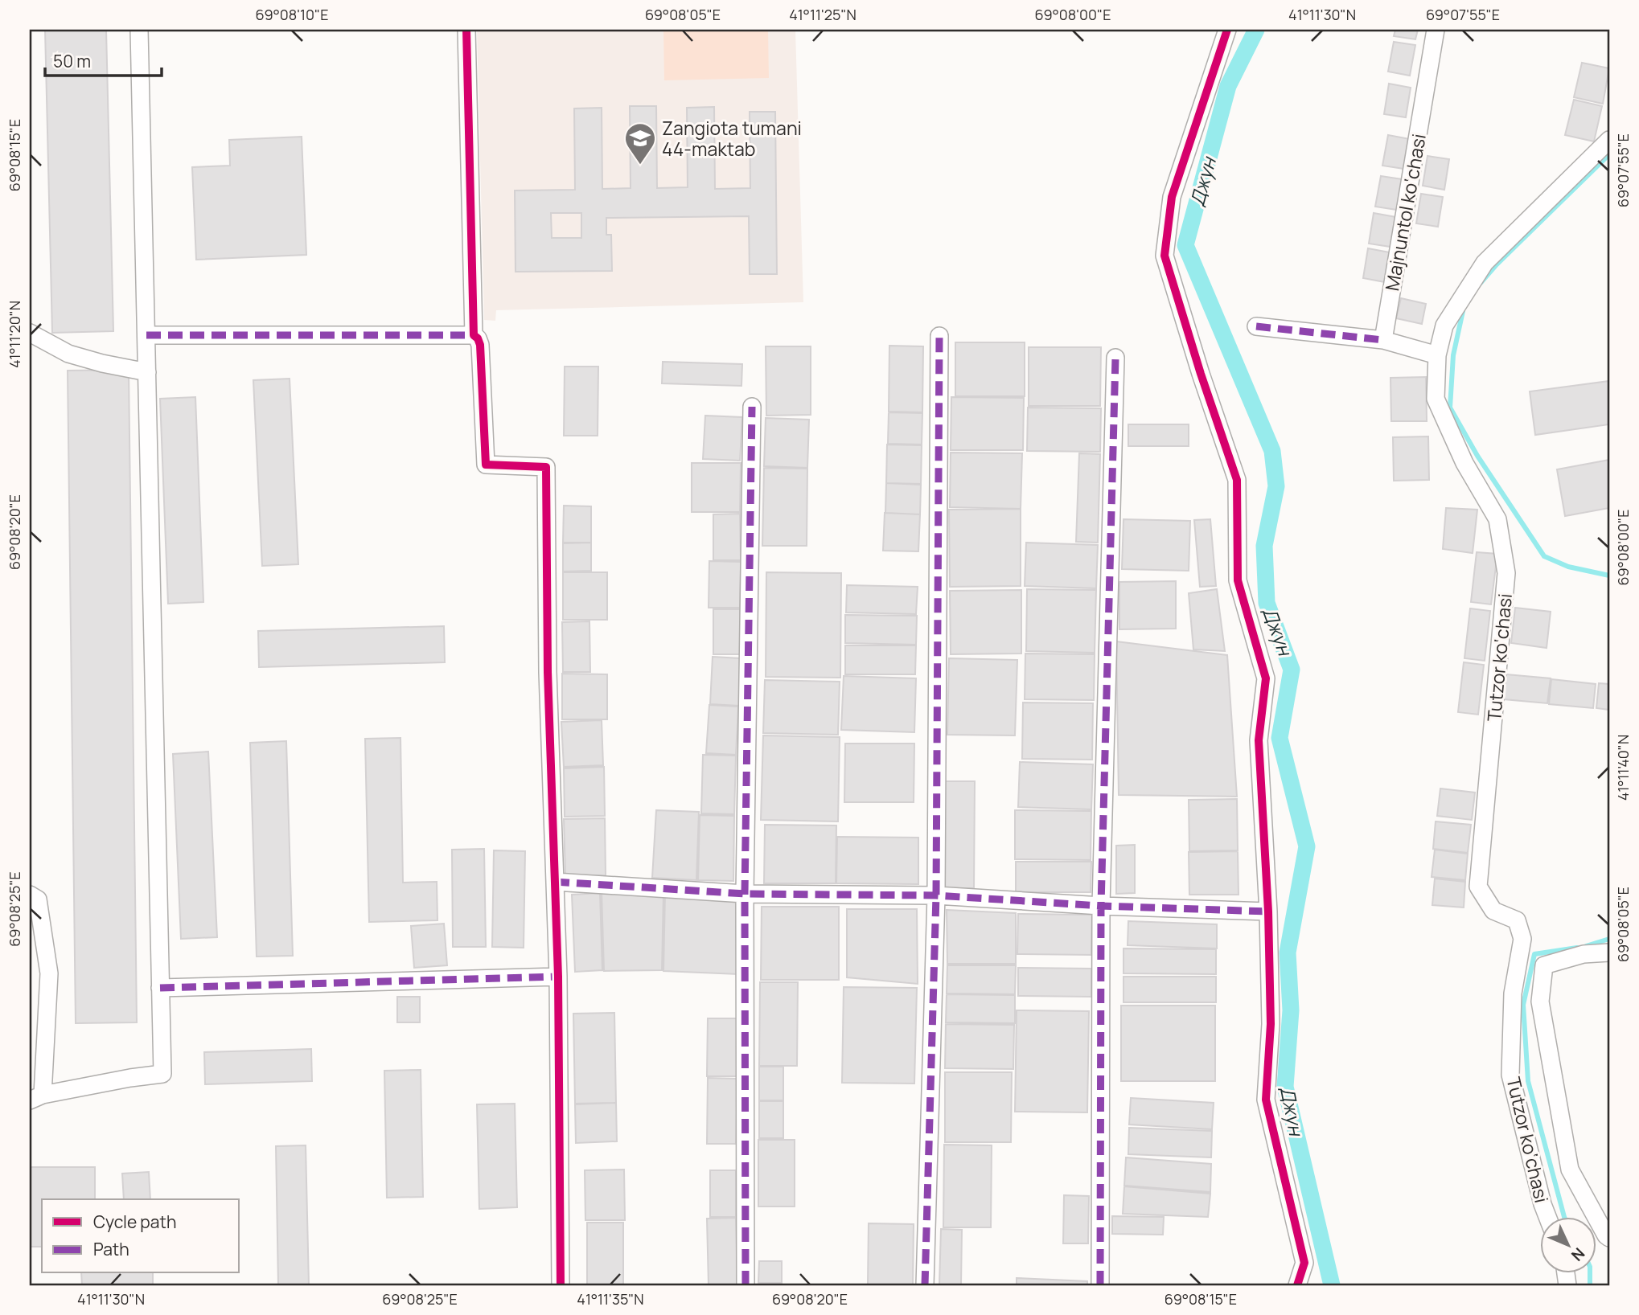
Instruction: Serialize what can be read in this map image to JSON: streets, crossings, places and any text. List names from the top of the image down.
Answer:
{
  "streets": {
    "street": ["Majnuntol ko‘chasi", "Tutzor ko‘chasi"]
  },
  "water": ["Джун"],
  "places": {
    "school or university": ["Zangiota tumani 44-maktab"]
  },
  "legend": ["Cycle path", "Path"],
  "scale_bar": "50 m",
  "north": "bottom right",
  "coordinates": [
    "69°08'10\"E",
    "69°08'05\"E",
    "41°11'25\"N",
    "69°08'00\"E",
    "41°11'30\"N",
    "69°07'55\"E",
    "69°08'15\"E",
    "41°11'20\"N",
    "69°08'20\"E",
    "41°11'40\"N",
    "69°08'25\"E",
    "41°11'35\"N"
  ]
}
